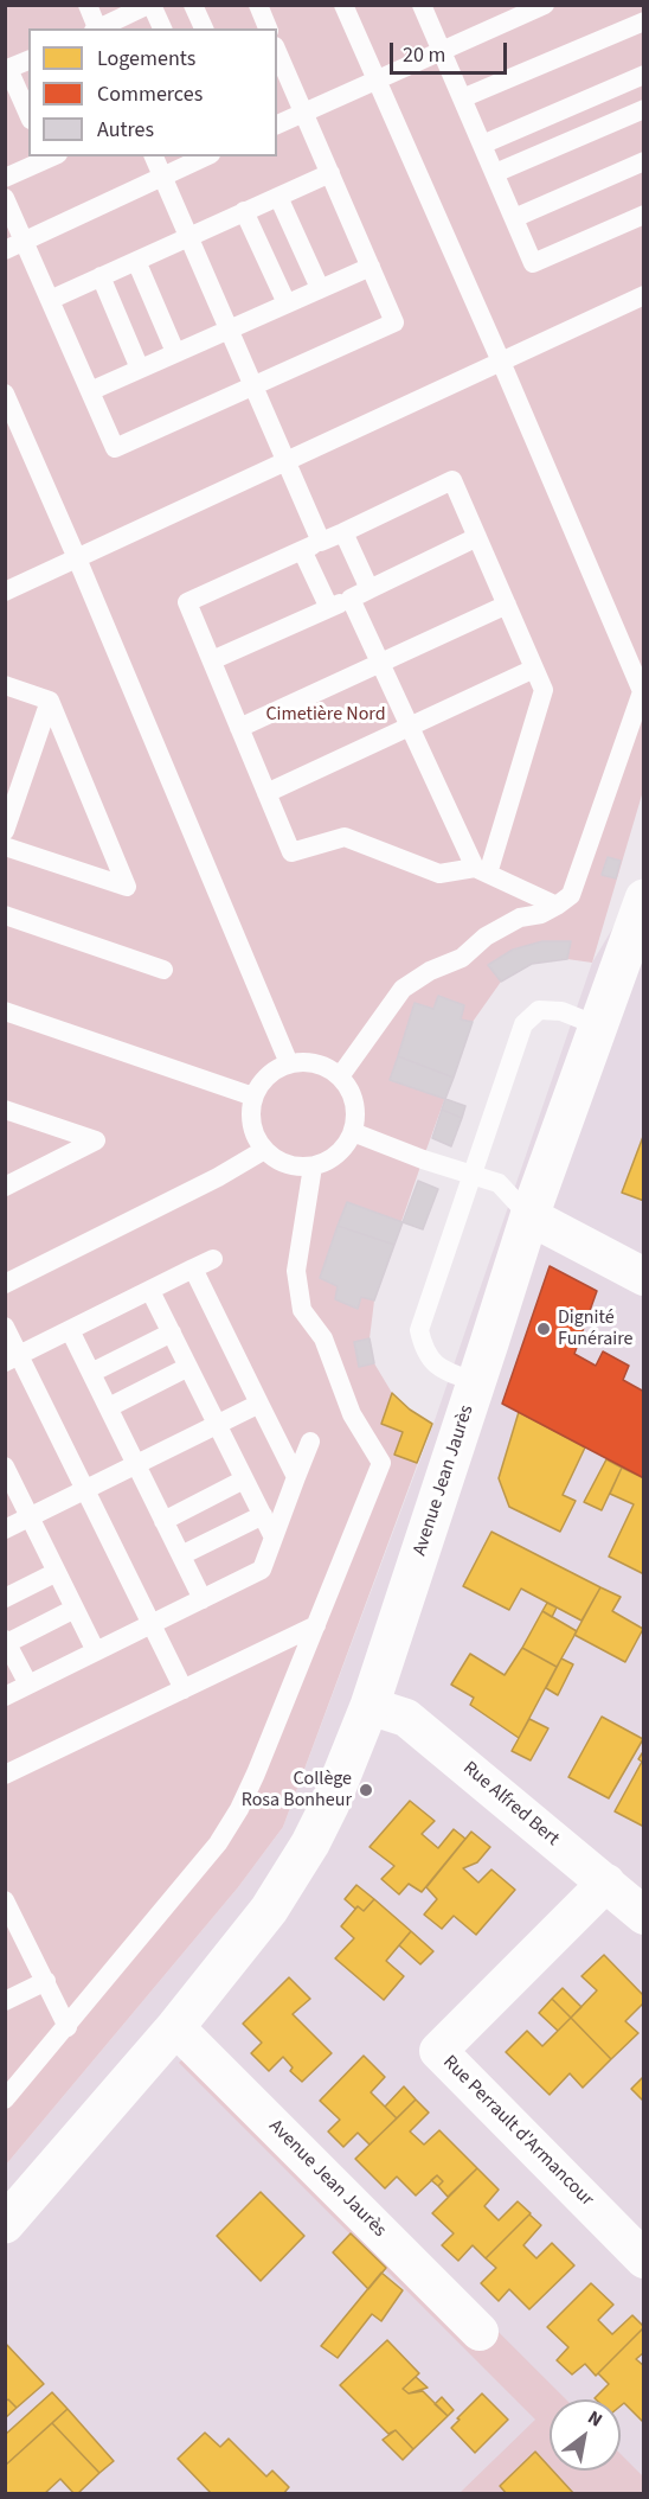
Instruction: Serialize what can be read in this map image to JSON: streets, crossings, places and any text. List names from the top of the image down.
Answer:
{
  "streets": {
    "street": ["Avenue Jean Jaurès", "Rue Alfred Bert", "Rue Perrault d'Armancour"]
  },
  "crossings": [
    ["Avenue Jean Jaurès", "Rue Alfred Bert"],
    ["Rue Alfred Bert", "Rue Perrault d'Armancour"]
  ],
  "parks": ["Cimetière Nord"],
  "places": ["Dignité Funéraire", "Collège Rosa Bonheur"],
  "legend": ["Logements", "Commerces", "Autres"],
  "scale_bar": "20 m",
  "north": "top right"
}
